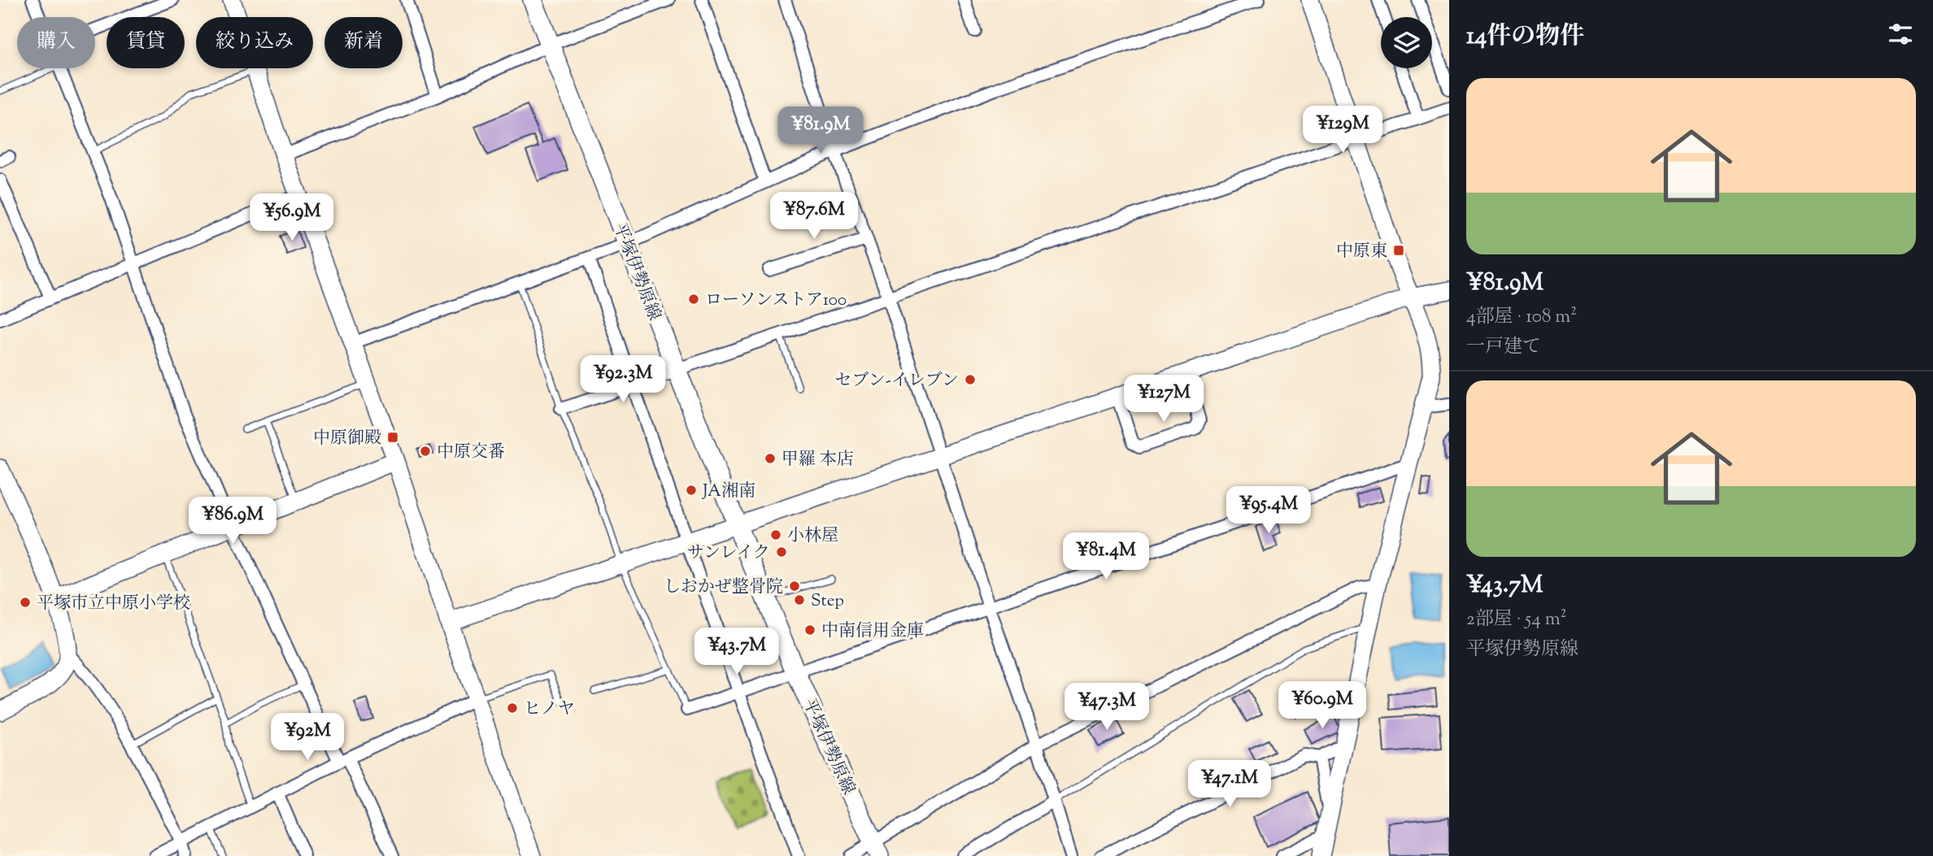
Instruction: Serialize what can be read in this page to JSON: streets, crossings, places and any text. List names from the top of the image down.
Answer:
{
  "streets": {
    "main road": ["平塚伊勢原線"]
  },
  "places": {
    "transit": ["中原東", "中原御殿"],
    "other": [
      "ローソンストア100",
      "セブン-イレブン",
      "中原交番",
      "甲羅 本店",
      "JA湘南",
      "小林屋",
      "サンレイク",
      "しおかぜ整骨院",
      "Step",
      "平塚市立中原小学校",
      "中南信用金庫",
      "ヒノヤ"
    ]
  },
  "page": {
    "heading": "14件の物件",
    "chip": [
      "購入",
      "賃貸",
      "絞り込み",
      "新着"
    ],
    "list": [
      {
        "name": "¥81.9M",
        "note": "4部屋 · 108 m² · 一戸建て"
      },
      {
        "name": "¥43.7M",
        "note": "2部屋 · 54 m² · 平塚伊勢原線"
      }
    ],
    "price": [
      "¥129M",
      "¥81.9M",
      "¥87.6M",
      "¥56.9M",
      "¥92.3M",
      "¥127M",
      "¥95.4M",
      "¥86.9M",
      "¥81.4M",
      "¥43.7M",
      "¥60.9M",
      "¥47.3M",
      "¥92M",
      "¥47.1M"
    ]
  }
}
